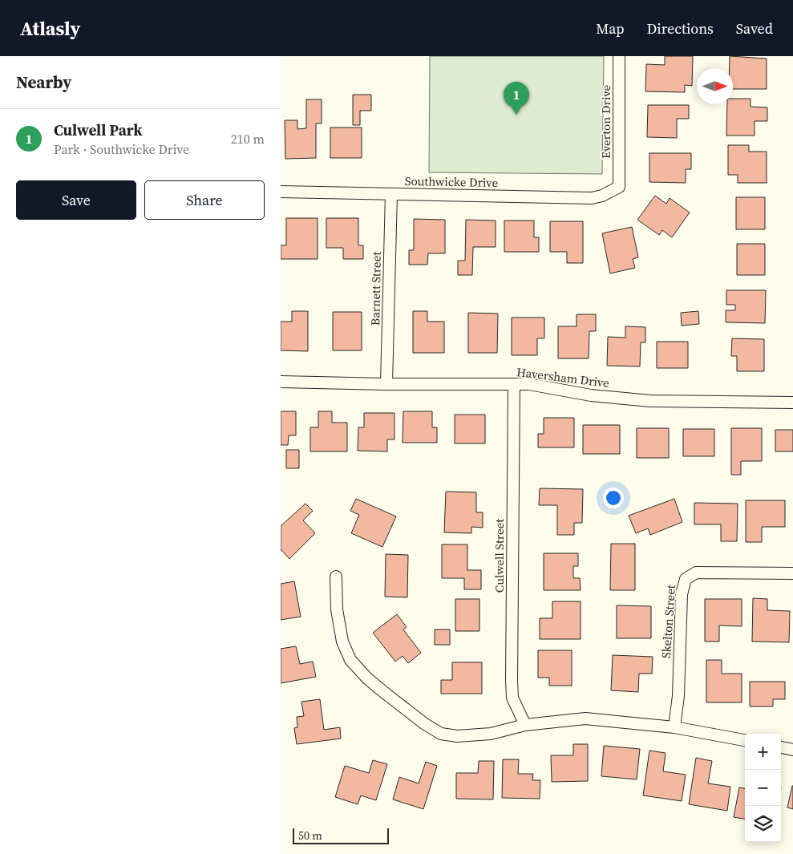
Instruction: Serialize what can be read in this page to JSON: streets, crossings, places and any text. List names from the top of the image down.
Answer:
{
  "streets": {
    "street": [
      "Everton Drive",
      "Southwicke Drive",
      "Barnett Street",
      "Haversham Drive",
      "Culwell Street",
      "Skelton Street"
    ]
  },
  "crossings": [
    ["Everton Drive", "Southwicke Drive"],
    ["Southwicke Drive", "Barnett Street"],
    ["Barnett Street", "Haversham Drive"],
    ["Haversham Drive", "Culwell Street"]
  ],
  "scale_bar": "50 m",
  "north": "right",
  "page": {
    "header": "Atlasly",
    "nav": ["Map", "Directions", "Saved"],
    "heading": "Nearby",
    "pins": "1",
    "list": [
      {
        "mark": "1",
        "name": "Culwell Park",
        "note": "Park · Southwicke Drive",
        "value": "210 m"
      }
    ],
    "buttons": ["Save", "Share"],
    "map_buttons": ["+", "−"],
    "scale": "50 m"
  }
}
